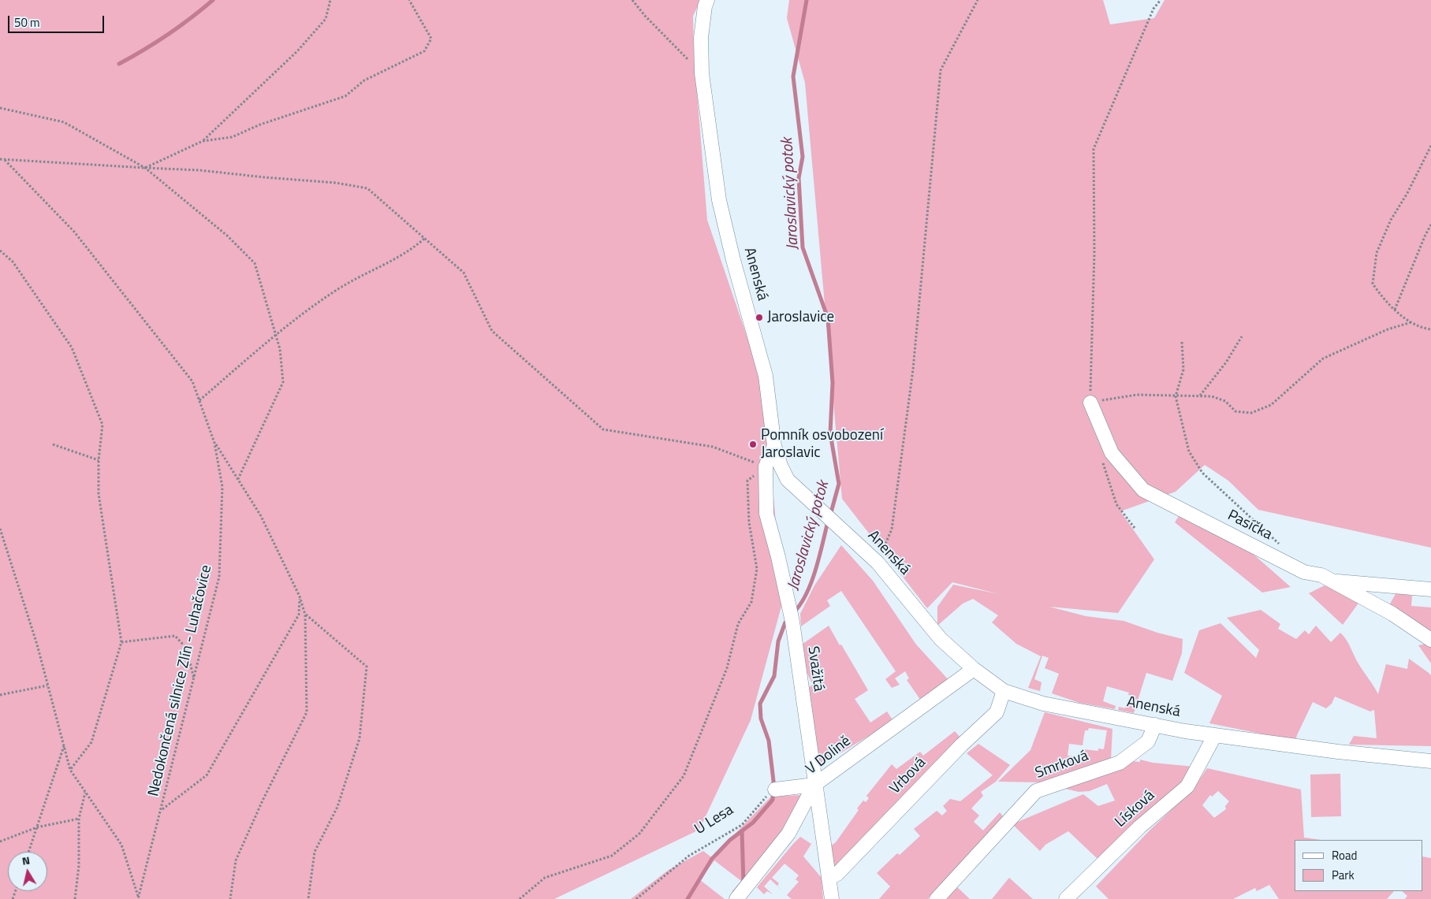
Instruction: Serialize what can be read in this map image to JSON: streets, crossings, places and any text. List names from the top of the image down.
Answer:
{
  "streets": {
    "street": [
      "Anenská",
      "Pasíčka",
      "Svažitá",
      "V Dolině",
      "Smrková",
      "Vrbová",
      "Lísková"
    ],
    "path": ["Nedokončená silnice Zlín - Luhačovice", "U Lesa"]
  },
  "crossings": [
    ["Anenská", "Svažitá"],
    ["Anenská", "V Dolině"],
    ["Anenská", "Smrková"],
    ["Anenská", "Vrbová"],
    ["Anenská", "Lísková"],
    ["Svažitá", "V Dolině"],
    ["Svažitá", "Vrbová"]
  ],
  "water": ["Jaroslavický potok"],
  "places": ["Jaroslavice", "Pomník osvobození Jaroslavic"],
  "legend": ["Road", "Park"],
  "scale_bar": "50 m",
  "north": "top"
}
